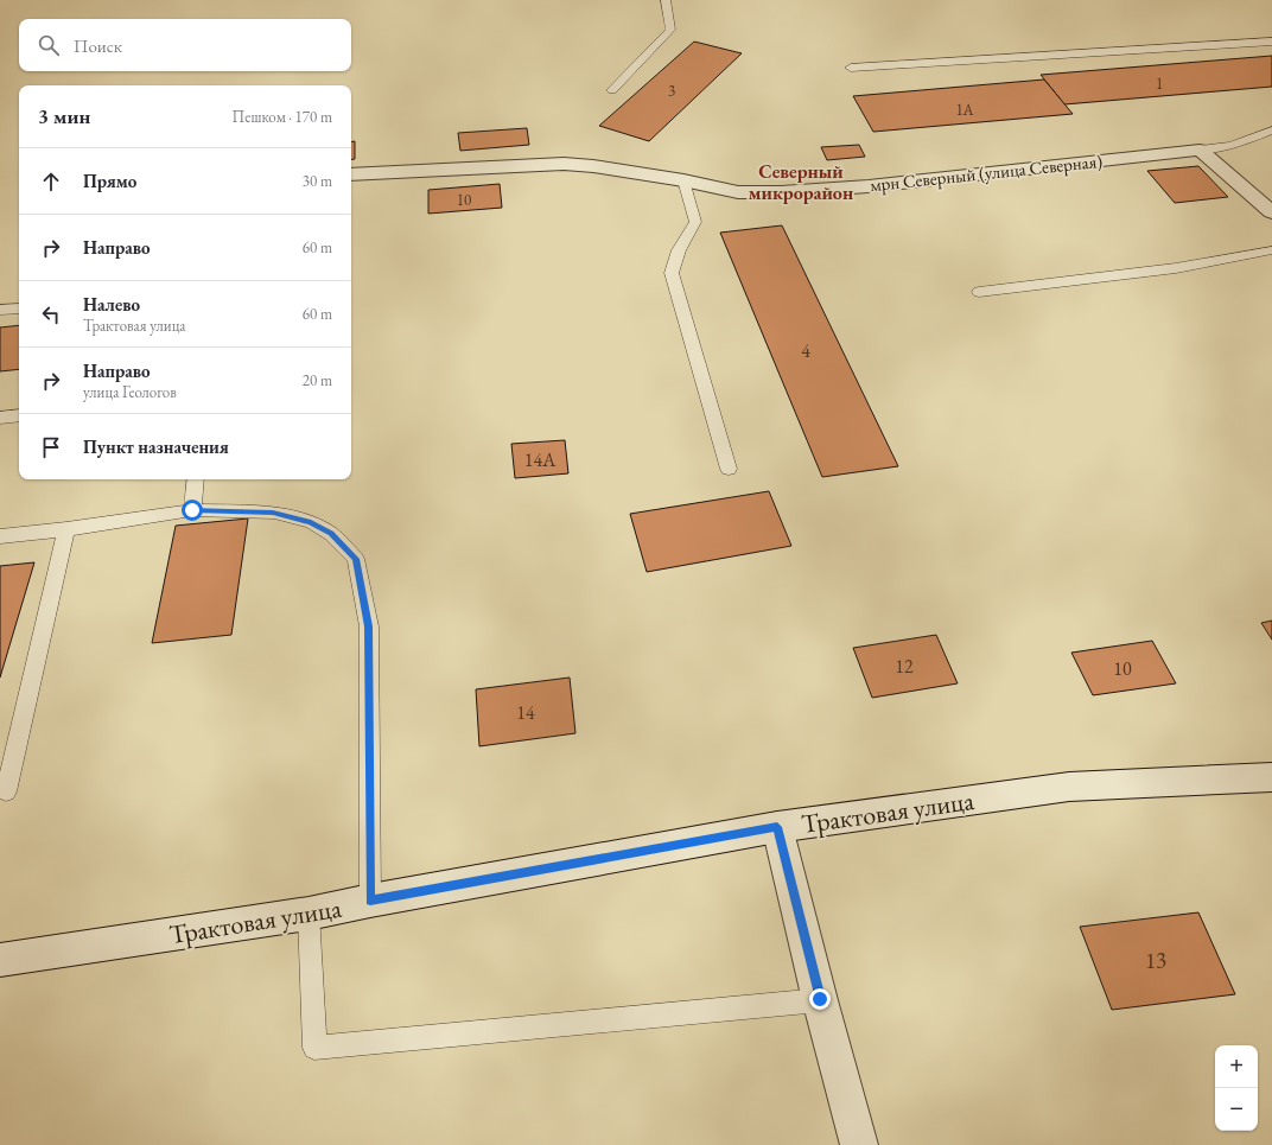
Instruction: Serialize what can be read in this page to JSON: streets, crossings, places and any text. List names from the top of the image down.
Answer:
{
  "streets": {
    "street": ["мрн Северный (улица Северная)", "Трактовая улица"]
  },
  "districts": ["Северный микрорайон"],
  "house_numbers": [
    "1",
    "3",
    "1А",
    "10",
    "4",
    "14А",
    "12",
    "10",
    "14",
    "13"
  ],
  "page": {
    "search": "Поиск",
    "heading": ["3 мин", "Пешком · 170 m"],
    "list": [
      ["Прямо", "30 m"],
      ["Направо", "60 m"],
      ["Налево", "Трактовая улица", "60 m"],
      ["Направо", "улица Геологов", "20 m"],
      "Пункт назначения"
    ],
    "map_buttons": ["+", "−"]
  }
}
